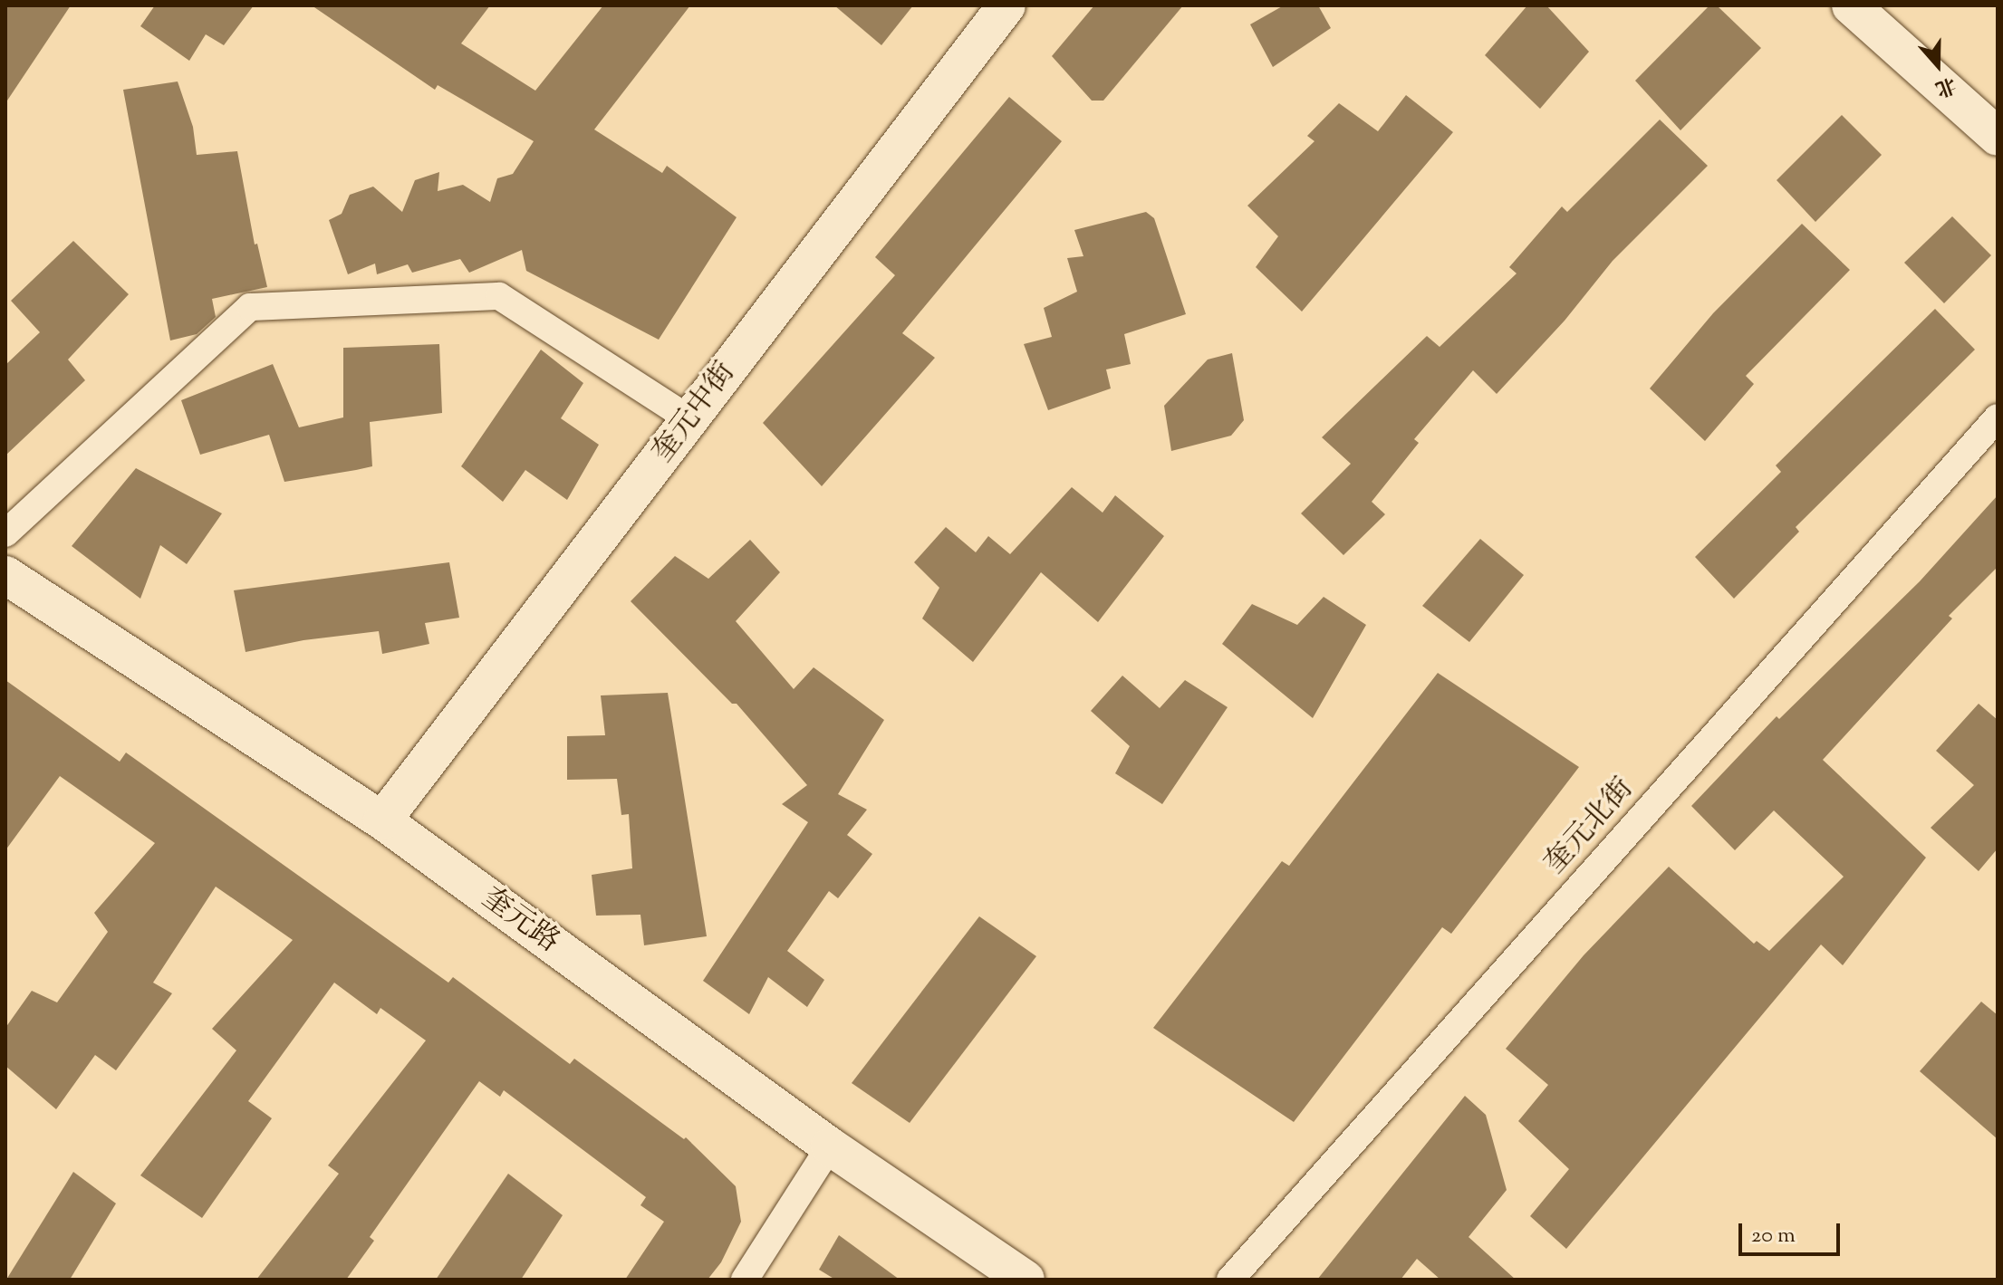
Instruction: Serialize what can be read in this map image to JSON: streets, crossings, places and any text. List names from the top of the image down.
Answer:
{
  "streets": {
    "street": ["奎元中街", "奎元北街", "奎元路"]
  },
  "crossings": [
    ["奎元中街", "奎元路"]
  ],
  "scale_bar": "20 m",
  "north": "bottom"
}
